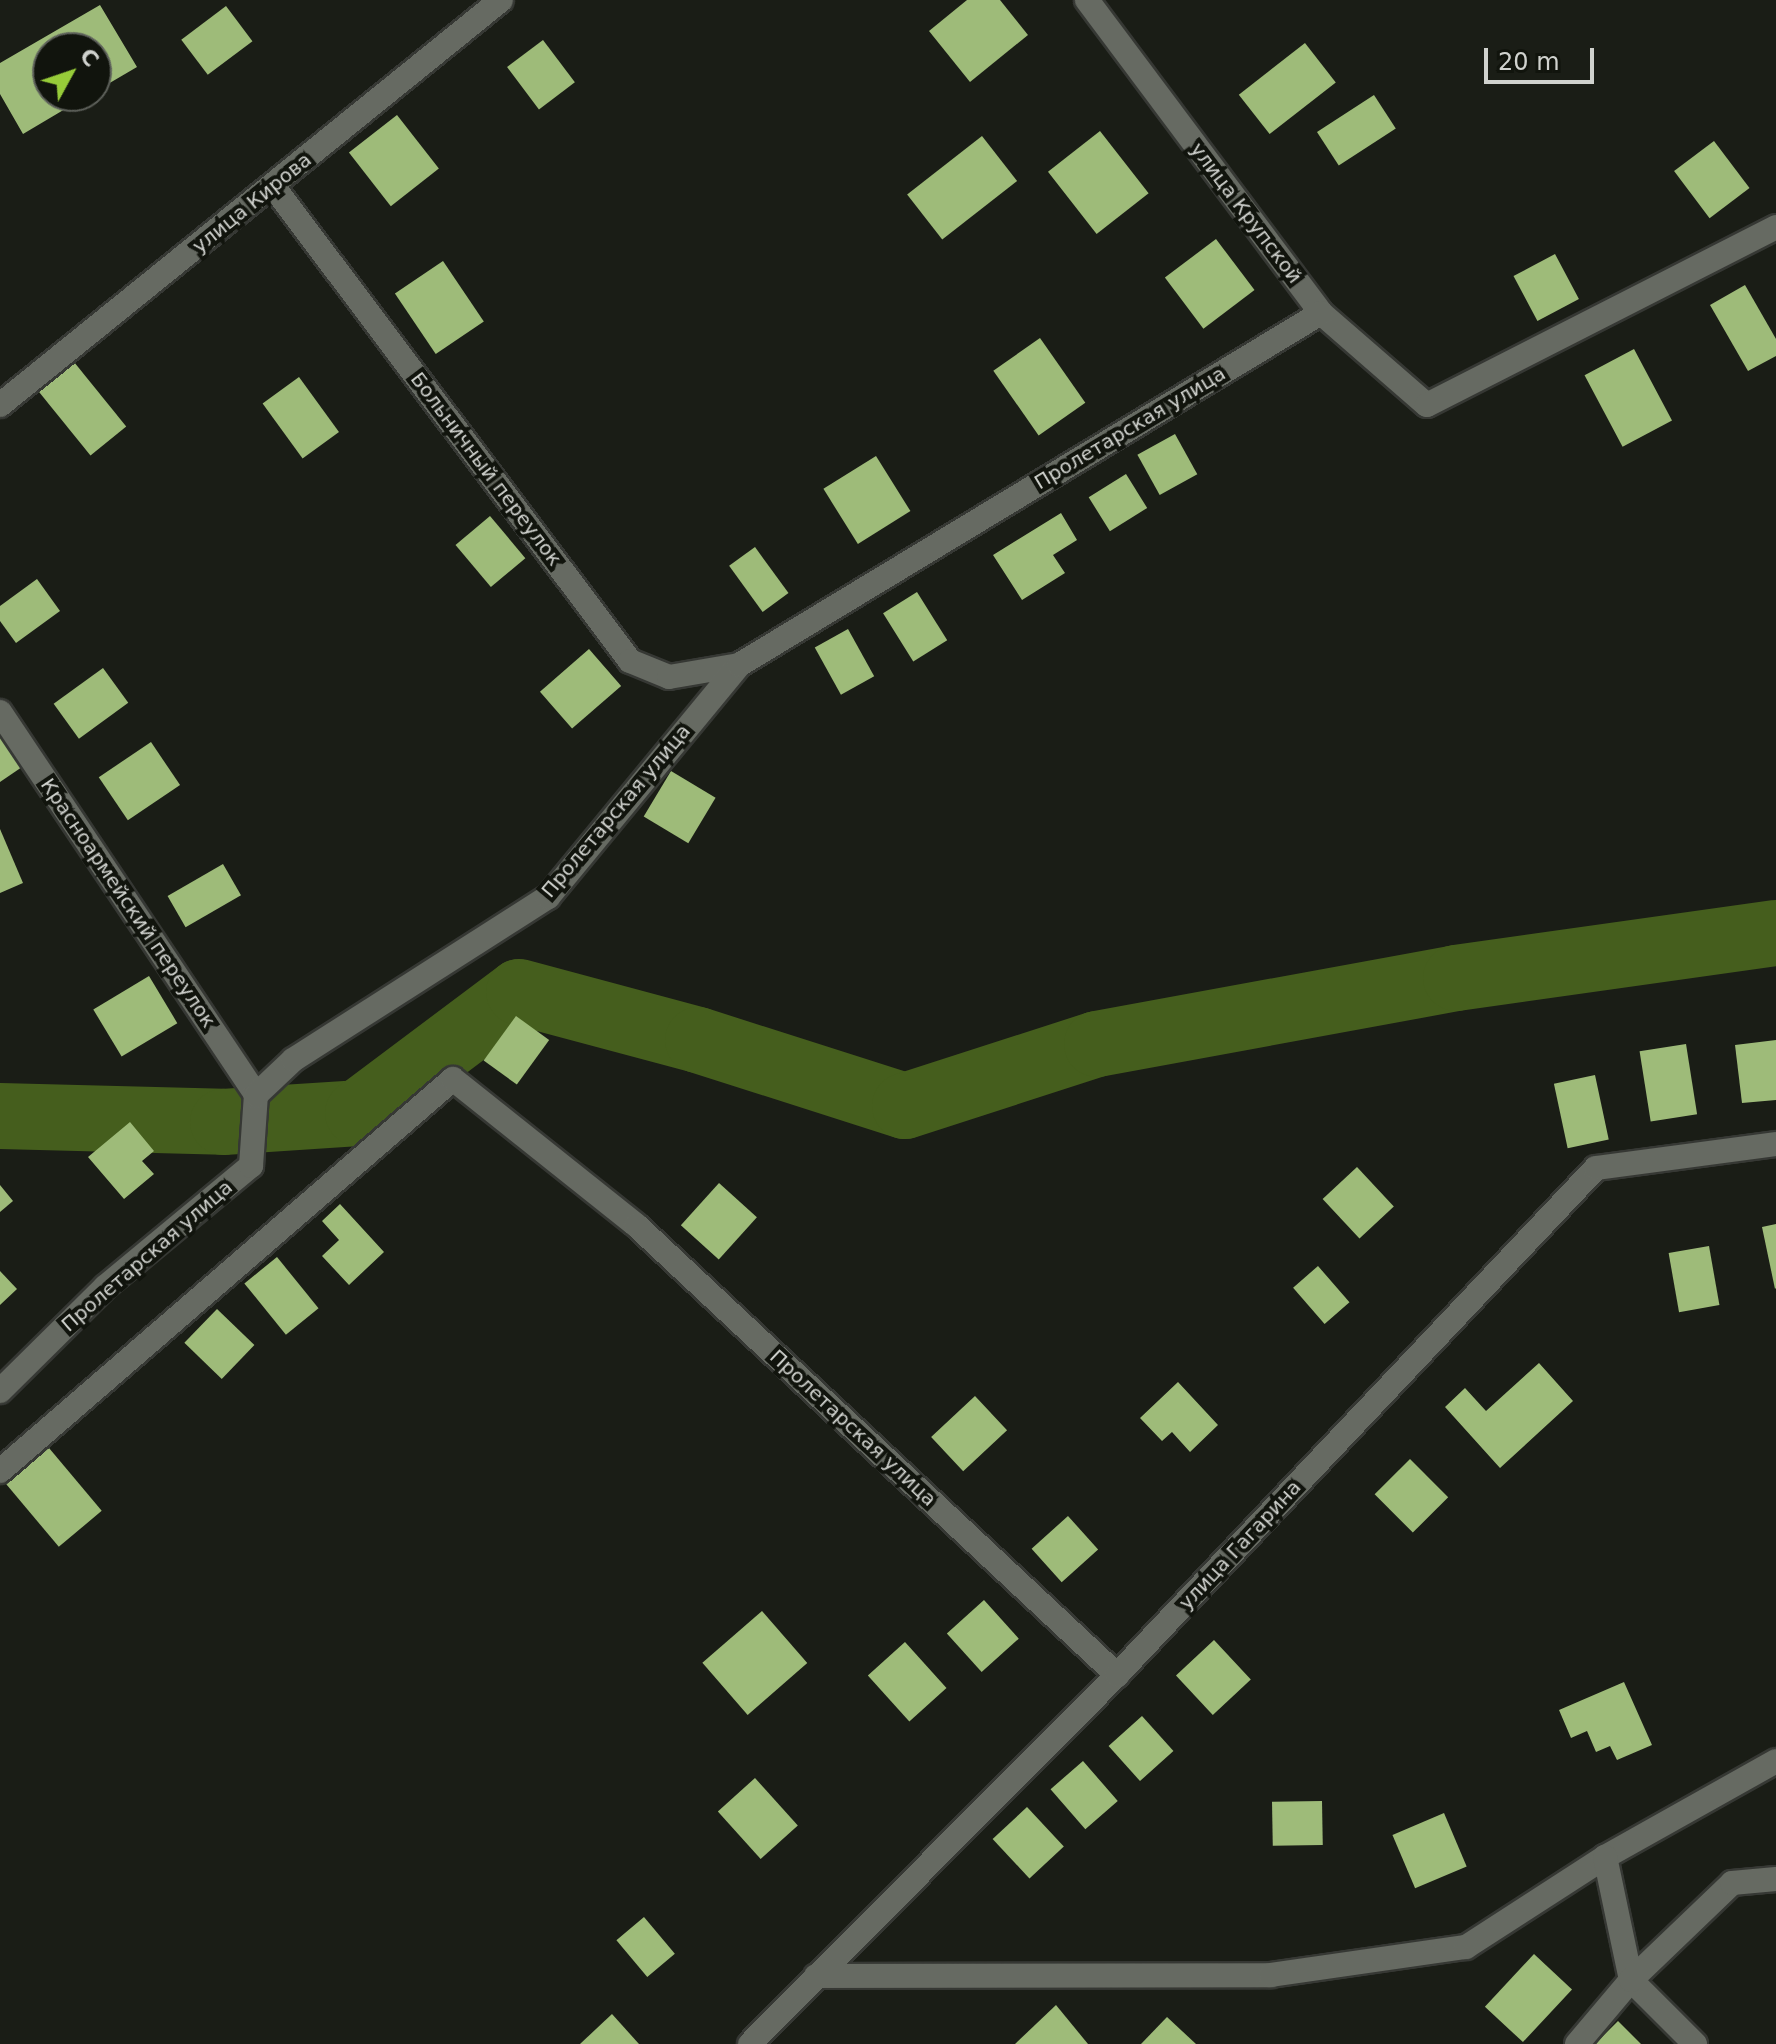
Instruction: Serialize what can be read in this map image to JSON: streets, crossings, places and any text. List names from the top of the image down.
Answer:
{
  "streets": {
    "street": [
      "улица Кирова",
      "улица Крупской",
      "Пролетарская улица",
      "Больничный переулок",
      "Красноармейский переулок",
      "улица Гагарина"
    ]
  },
  "crossings": [
    ["улица Кирова", "Больничный переулок"],
    ["улица Крупской", "Пролетарская улица"],
    ["Пролетарская улица", "Больничный переулок"],
    ["Пролетарская улица", "Красноармейский переулок"],
    ["Пролетарская улица", "улица Гагарина"]
  ],
  "scale_bar": "20 m",
  "north": "top right"
}
